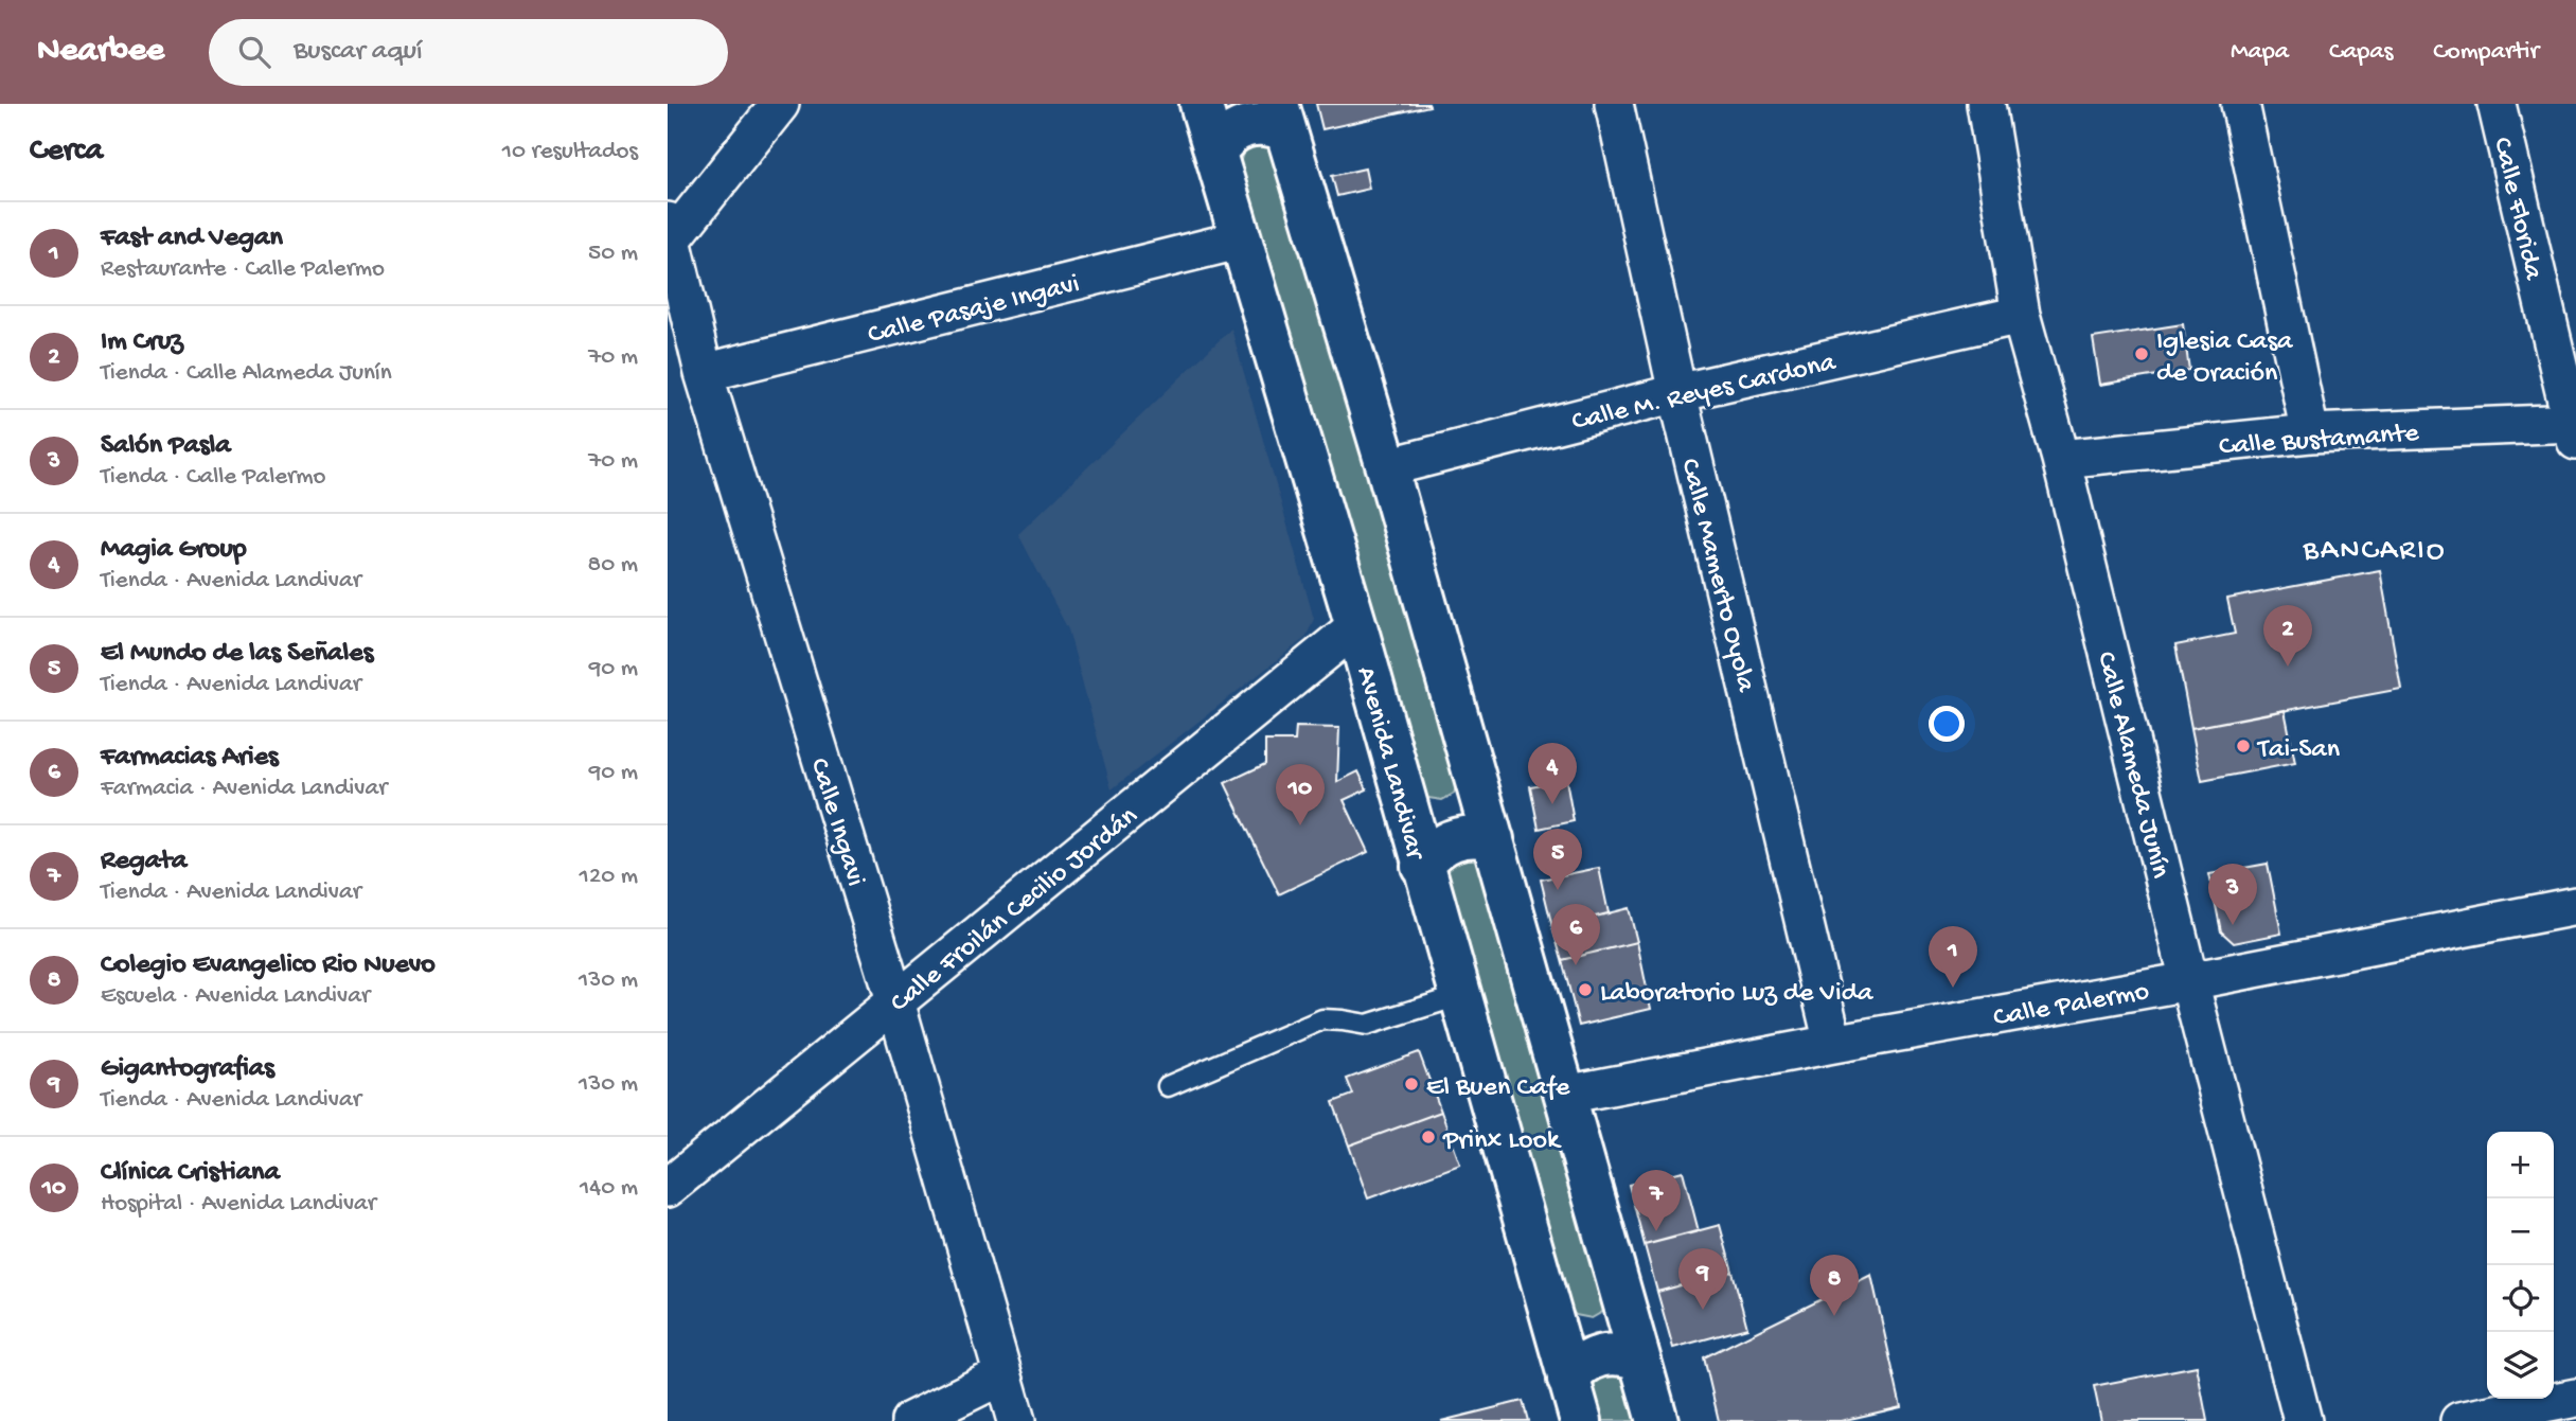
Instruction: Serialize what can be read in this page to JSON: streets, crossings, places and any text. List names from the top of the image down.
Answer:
{
  "streets": {
    "main road": ["Avenida Landivar"],
    "street": [
      "Calle Florida",
      "Calle Pasaje Ingavi",
      "Calle M. Reyes Cardona",
      "Calle Bustamante",
      "Calle Mamerto Oyola",
      "Calle Alameda Junín",
      "Calle Ingavi",
      "Calle Froilán Cecilio Jordán",
      "Calle Palermo"
    ]
  },
  "crossings": [
    ["Calle Florida", "Calle Bustamante"],
    ["Calle Pasaje Ingavi", "Avenida Landivar"],
    ["Calle Pasaje Ingavi", "Calle Ingavi"],
    ["Calle M. Reyes Cardona", "Calle Mamerto Oyola"],
    ["Calle M. Reyes Cardona", "Calle Alameda Junín"],
    ["Calle Bustamante", "Calle Alameda Junín"],
    ["Calle Mamerto Oyola", "Calle Palermo"],
    ["Avenida Landivar", "Calle Froilán Cecilio Jordán"],
    ["Calle Alameda Junín", "Calle Palermo"],
    ["Calle Ingavi", "Calle Froilán Cecilio Jordán"]
  ],
  "districts": ["BANCARIO"],
  "places": [
    "Iglesia Casa de Oración",
    "Tai-San",
    "Laboratorio Luz de Vida",
    "El Buen Cafe",
    "Prinx Look"
  ],
  "page": {
    "header": "Nearbee",
    "search": "Buscar aquí",
    "nav": ["Mapa", "Capas", "Compartir"],
    "heading": ["Cerca", "10 resultados"],
    "list": [
      {
        "mark": "1",
        "name": "Fast and Vegan",
        "note": "Restaurante · Calle Palermo",
        "value": "50 m"
      },
      {
        "mark": "2",
        "name": "Im Cruz",
        "note": "Tienda · Calle Alameda Junín",
        "value": "70 m"
      },
      {
        "mark": "3",
        "name": "Salón Pasla",
        "note": "Tienda · Calle Palermo",
        "value": "70 m"
      },
      {
        "mark": "4",
        "name": "Magia Group",
        "note": "Tienda · Avenida Landivar",
        "value": "80 m"
      },
      {
        "mark": "5",
        "name": "El Mundo de las Señales",
        "note": "Tienda · Avenida Landivar",
        "value": "90 m"
      },
      {
        "mark": "6",
        "name": "Farmacias Aries",
        "note": "Farmacia · Avenida Landivar",
        "value": "90 m"
      },
      {
        "mark": "7",
        "name": "Regata",
        "note": "Tienda · Avenida Landivar",
        "value": "120 m"
      },
      {
        "mark": "8",
        "name": "Colegio Evangelico Rio Nuevo",
        "note": "Escuela · Avenida Landivar",
        "value": "130 m"
      },
      {
        "mark": "9",
        "name": "Gigantografias",
        "note": "Tienda · Avenida Landivar",
        "value": "130 m"
      },
      {
        "mark": "10",
        "name": "Clínica Cristiana",
        "note": "Hospital · Avenida Landivar",
        "value": "140 m"
      }
    ],
    "pins": [
      "2",
      "4",
      "10",
      "5",
      "3",
      "6",
      "1",
      "7",
      "9",
      "8"
    ],
    "map_buttons": ["+", "−"]
  }
}
